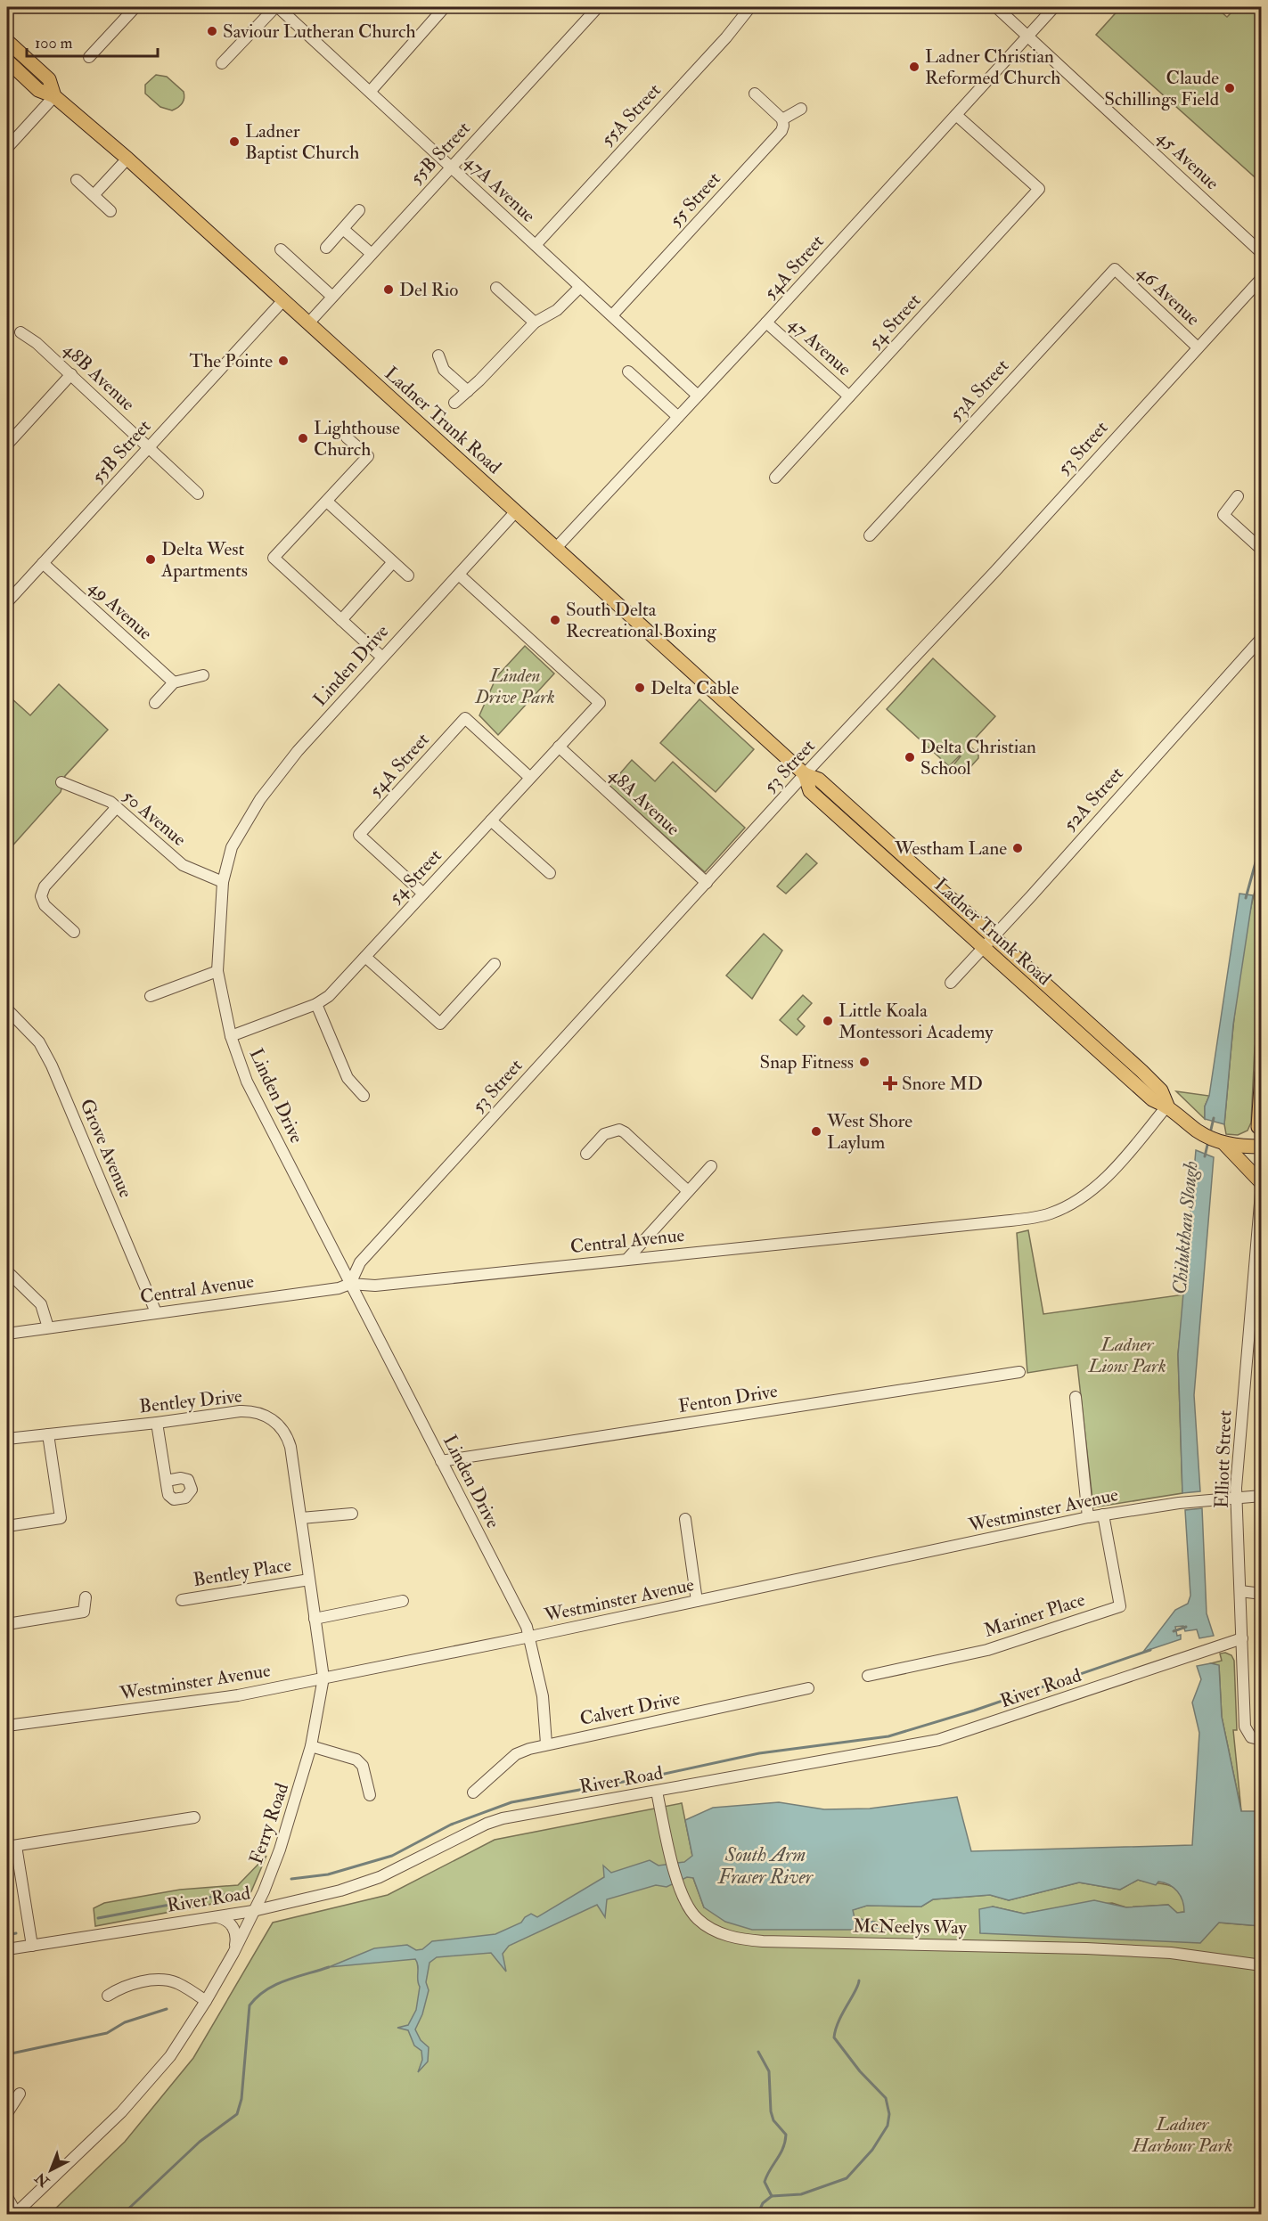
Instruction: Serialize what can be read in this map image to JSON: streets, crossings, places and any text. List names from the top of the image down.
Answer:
{
  "streets": {
    "main road": ["Ladner Trunk Road"],
    "street": [
      "55A Street",
      "55B Street",
      "45 Avenue",
      "47A Avenue",
      "55 Street",
      "54A Street",
      "46 Avenue",
      "54 Street",
      "47 Avenue",
      "48B Avenue",
      "53A Street",
      "53 Street",
      "49 Avenue",
      "Linden Drive",
      "52A Street",
      "48A Avenue",
      "50 Avenue",
      "Grove Avenue",
      "Central Avenue",
      "Fenton Drive",
      "Bentley Drive",
      "Elliott Street",
      "Westminster Avenue",
      "Bentley Place",
      "Mariner Place",
      "River Road",
      "Calvert Drive",
      "Ferry Road",
      "McNeelys Way"
    ]
  },
  "crossings": [
    ["55A Street", "47A Avenue"],
    ["55B Street", "47A Avenue"],
    ["55B Street", "48B Avenue"],
    ["55B Street", "Ladner Trunk Road"],
    ["55B Street", "49 Avenue"],
    ["45 Avenue", "54A Street"],
    ["47A Avenue", "55 Street"],
    ["47A Avenue", "54A Street"],
    ["54A Street", "54 Street"],
    ["54A Street", "47 Avenue"],
    ["54A Street", "Ladner Trunk Road"],
    ["46 Avenue", "53A Street"],
    ["46 Avenue", "53 Street"],
    ["54 Street", "47 Avenue"],
    ["54 Street", "Linden Drive"],
    ["54 Street", "48A Avenue"],
    ["Ladner Trunk Road", "53 Street"],
    ["Ladner Trunk Road", "Linden Drive"],
    ["Ladner Trunk Road", "52A Street"],
    ["Ladner Trunk Road", "Central Avenue"],
    ["53 Street", "Linden Drive"],
    ["53 Street", "48A Avenue"],
    ["53 Street", "Central Avenue"],
    ["Linden Drive", "50 Avenue"],
    ["Linden Drive", "Central Avenue"],
    ["Linden Drive", "Fenton Drive"],
    ["Linden Drive", "Westminster Avenue"],
    ["Linden Drive", "Calvert Drive"],
    ["Grove Avenue", "Central Avenue"],
    ["Bentley Drive", "Westminster Avenue"],
    ["Bentley Drive", "Bentley Place"],
    ["Bentley Drive", "Ferry Road"],
    ["Elliott Street", "Westminster Avenue"],
    ["Elliott Street", "River Road"],
    ["Westminster Avenue", "Mariner Place"],
    ["Westminster Avenue", "Ferry Road"],
    ["River Road", "Ferry Road"],
    ["River Road", "McNeelys Way"]
  ],
  "water": ["Chilukthan Slough", "South Arm Fraser River"],
  "parks": ["Linden Drive Park", "Ladner Lions Park", "Ladner Harbour Park"],
  "places": {
    "other": [
      "Saviour Lutheran Church",
      "Ladner Christian Reformed Church",
      "Claude Schillings Field",
      "Ladner Baptist Church",
      "Del Rio",
      "The Pointe",
      "Lighthouse Church",
      "Delta West Apartments",
      "South Delta Recreational Boxing",
      "Delta Cable",
      "Delta Christian School",
      "Westham Lane",
      "Little Koala Montessori Academy",
      "Snap Fitness",
      "West Shore Laylum"
    ],
    "health": ["Snore MD"]
  },
  "scale_bar": "100 m",
  "north": "bottom left"
}
